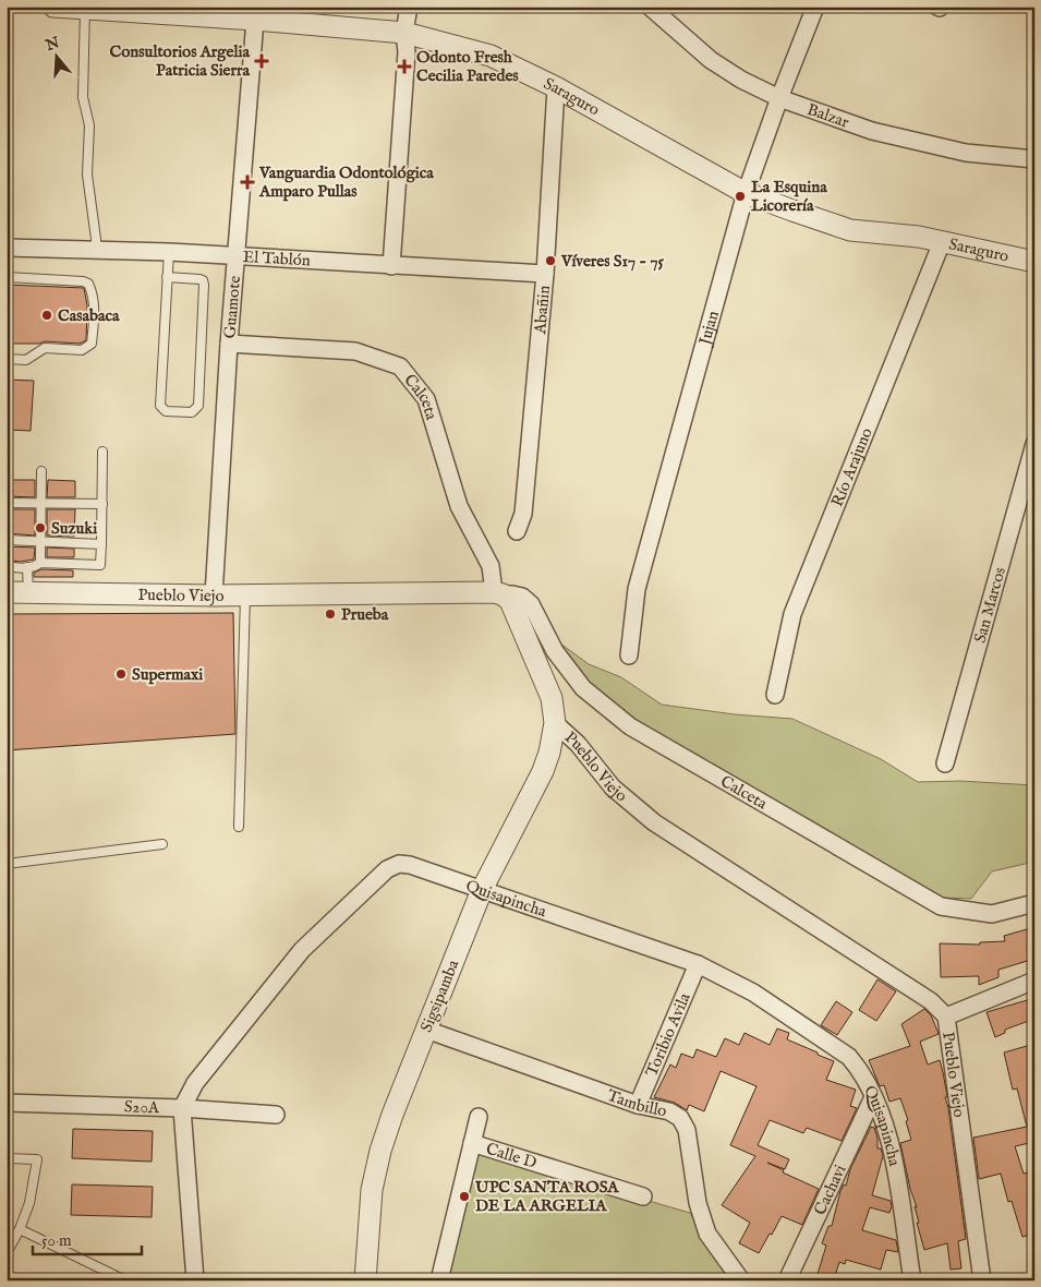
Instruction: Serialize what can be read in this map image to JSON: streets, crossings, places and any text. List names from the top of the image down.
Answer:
{
  "streets": {
    "street": [
      "Saraguro",
      "Balzar",
      "El Tablón",
      "Guamote",
      "Abañin",
      "Jujan",
      "Calceta",
      "Río Arajuno",
      "Pueblo Viejo",
      "San Marcos",
      "Quisapincha",
      "Sigsipamba",
      "Toribio Avila",
      "Tambillo",
      "S20A",
      "Calle D",
      "Cachavi"
    ]
  },
  "crossings": [
    ["Saraguro", "Guamote"],
    ["Saraguro", "Abañin"],
    ["Saraguro", "Jujan"],
    ["Saraguro", "Río Arajuno"],
    ["Balzar", "Jujan"],
    ["El Tablón", "Guamote"],
    ["El Tablón", "Abañin"],
    ["Guamote", "Calceta"],
    ["Guamote", "Pueblo Viejo"],
    ["Calceta", "Pueblo Viejo"],
    ["Pueblo Viejo", "Sigsipamba"],
    ["Quisapincha", "Sigsipamba"],
    ["Quisapincha", "Toribio Avila"],
    ["Quisapincha", "S20A"],
    ["Quisapincha", "Cachavi"],
    ["Sigsipamba", "Tambillo"],
    ["Toribio Avila", "Tambillo"]
  ],
  "places": {
    "health": ["Consultorios Argelia Patricia Sierra", "Odonto Fresh Cecilia Paredes", "Vanguardia Odontológica Amparo Pullas"],
    "other": [
      "La Esquina Licorería",
      "Víveres S17 - 75",
      "Casabaca",
      "Suzuki",
      "Prueba",
      "Supermaxi",
      "UPC SANTA ROSA DE LA ARGELIA"
    ]
  },
  "scale_bar": "50 m",
  "north": "top"
}
